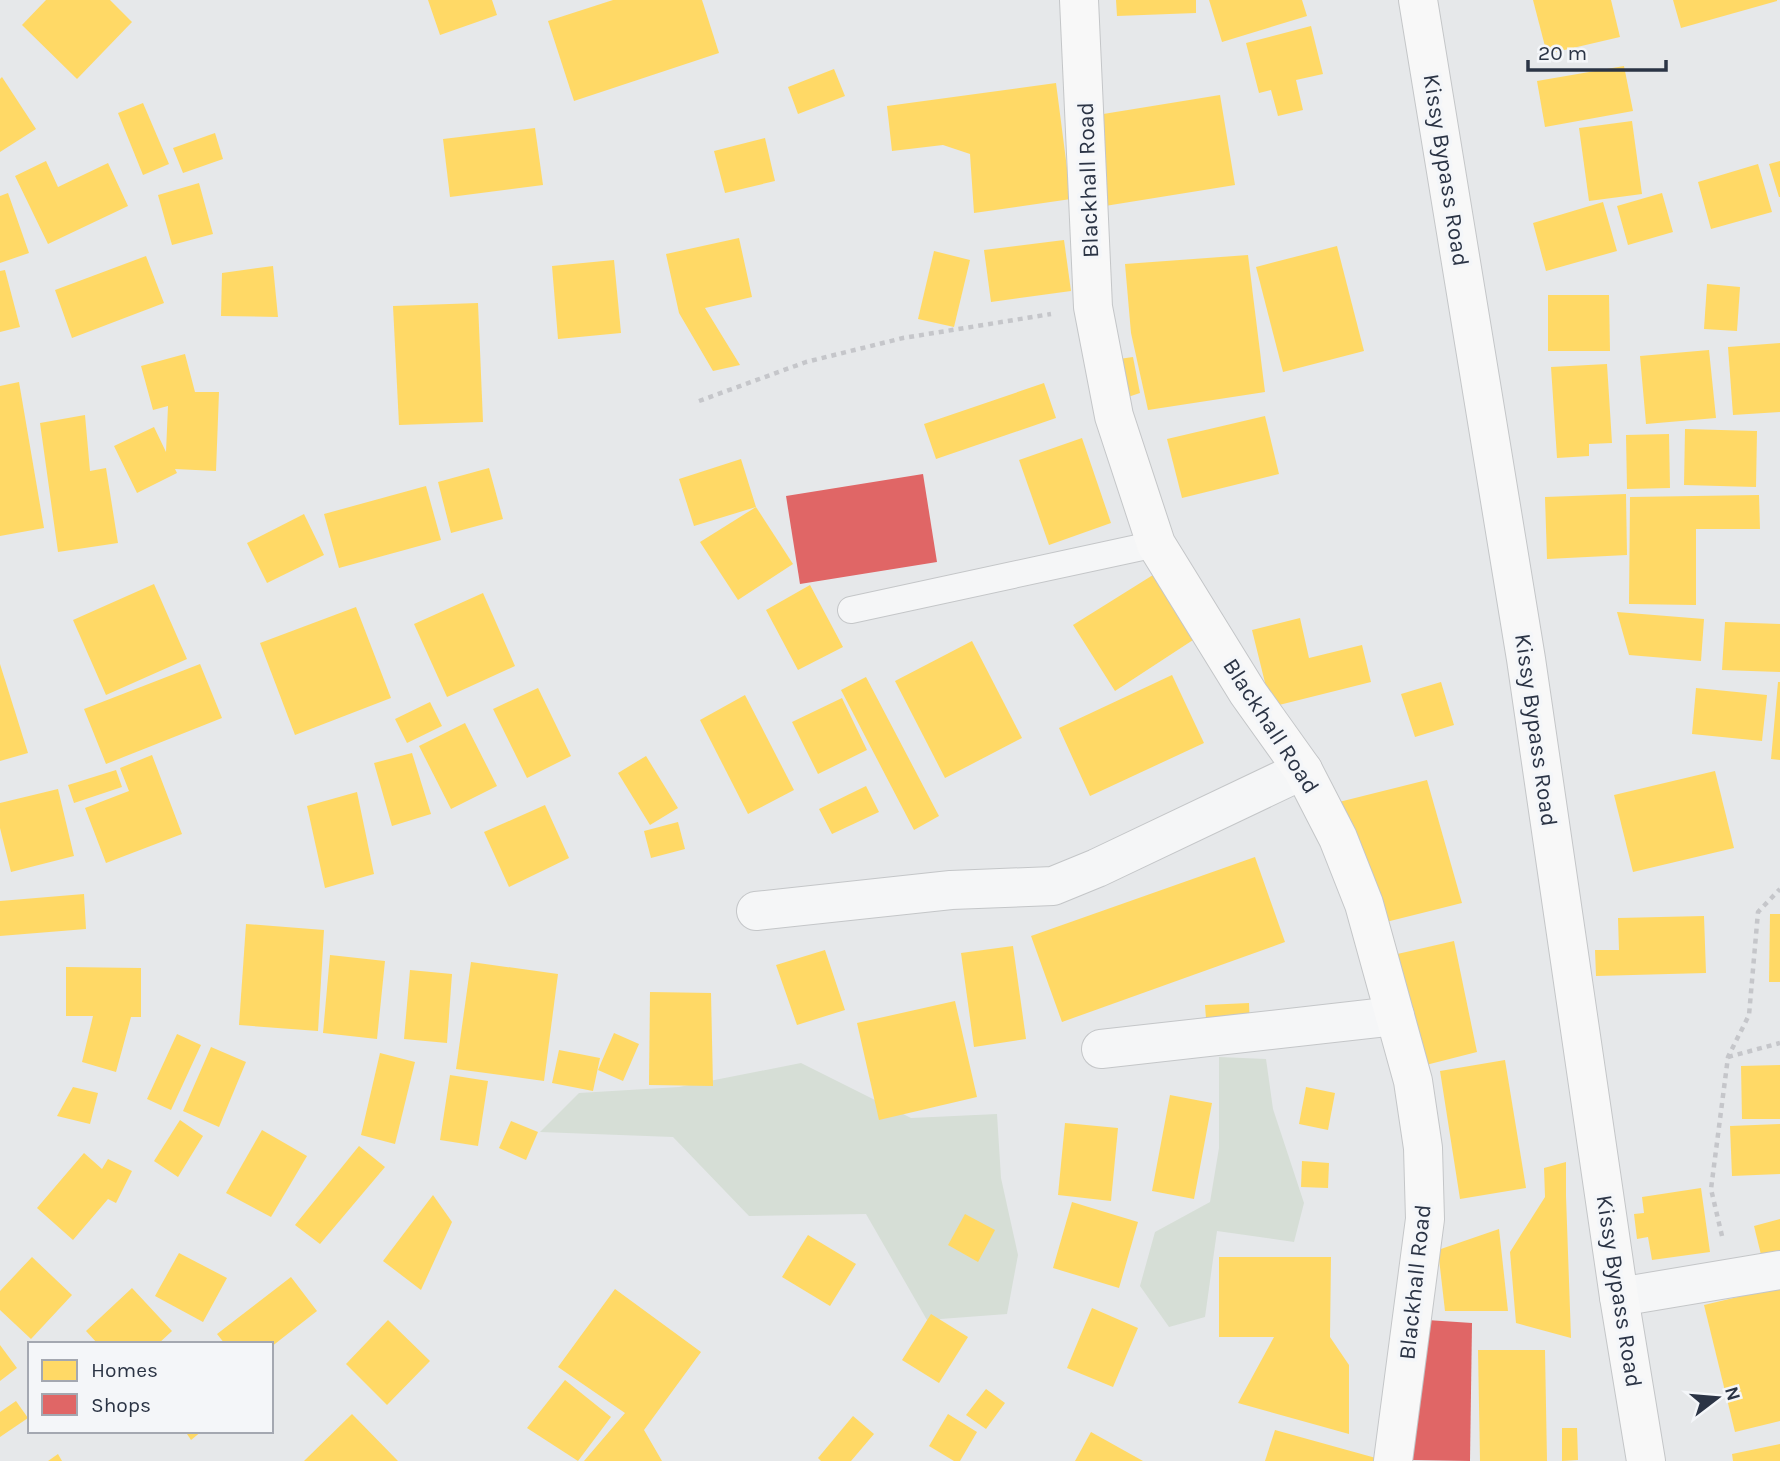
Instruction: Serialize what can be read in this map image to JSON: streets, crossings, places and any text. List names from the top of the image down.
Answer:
{
  "streets": {
    "street": ["Kissy Bypass Road", "Blackhall Road"]
  },
  "legend": ["Homes", "Shops"],
  "scale_bar": "20 m",
  "north": "right"
}
